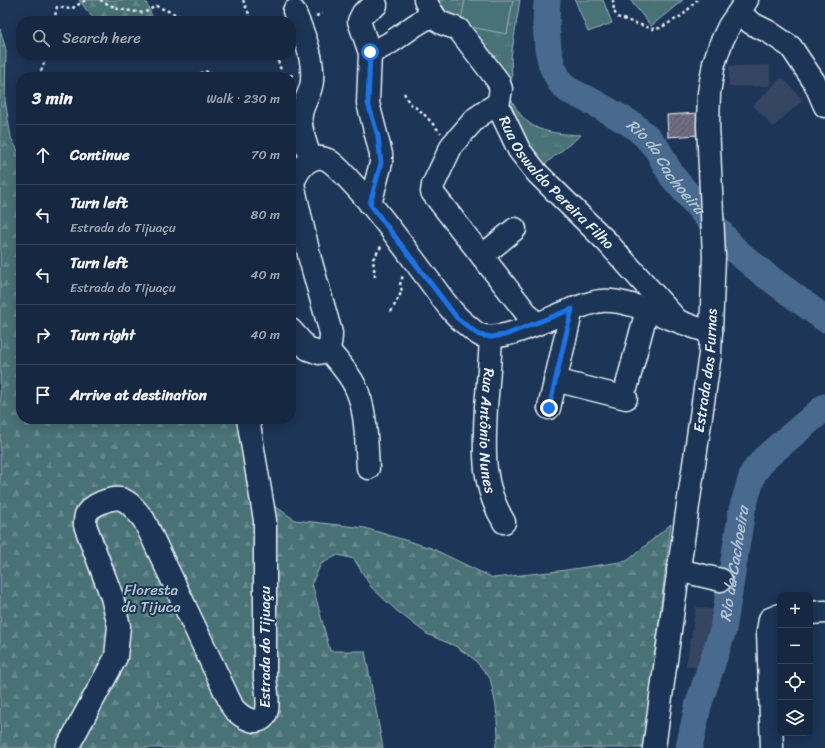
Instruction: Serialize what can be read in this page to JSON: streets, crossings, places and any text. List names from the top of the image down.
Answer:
{
  "streets": {
    "street": [
      "Rua Oswaldo Pereira Filho",
      "Estrada das Furnas",
      "Rua Antônio Nunes",
      "Estrada do Tijuaçu"
    ]
  },
  "water": ["Rio da Cachoeira"],
  "parks": ["Floresta da Tijuca"],
  "page": {
    "search": "Search here",
    "heading": ["3 min", "Walk · 230 m"],
    "list": [
      ["Continue", "70 m"],
      ["Turn left", "Estrada do Tijuaçu", "80 m"],
      ["Turn left", "Estrada do Tijuaçu", "40 m"],
      ["Turn right", "40 m"],
      "Arrive at destination"
    ],
    "map_buttons": ["+", "−"]
  }
}
